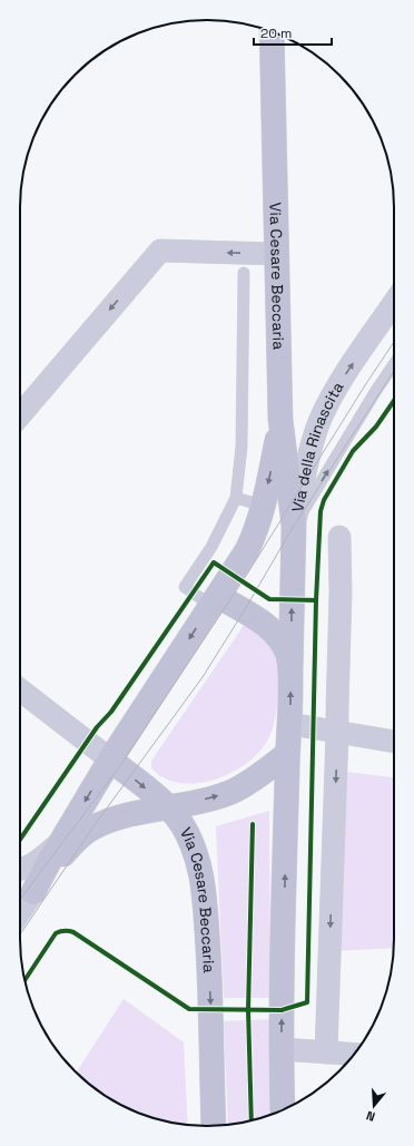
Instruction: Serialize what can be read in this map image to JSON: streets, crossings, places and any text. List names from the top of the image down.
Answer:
{
  "streets": {
    "street": ["Via Cesare Beccaria", "Via della Rinascita"]
  },
  "crossings": [
    ["Via Cesare Beccaria", "Via della Rinascita"]
  ],
  "one_way": ["Via della Rinascita"],
  "scale_bar": "20 m",
  "north": "bottom"
}
